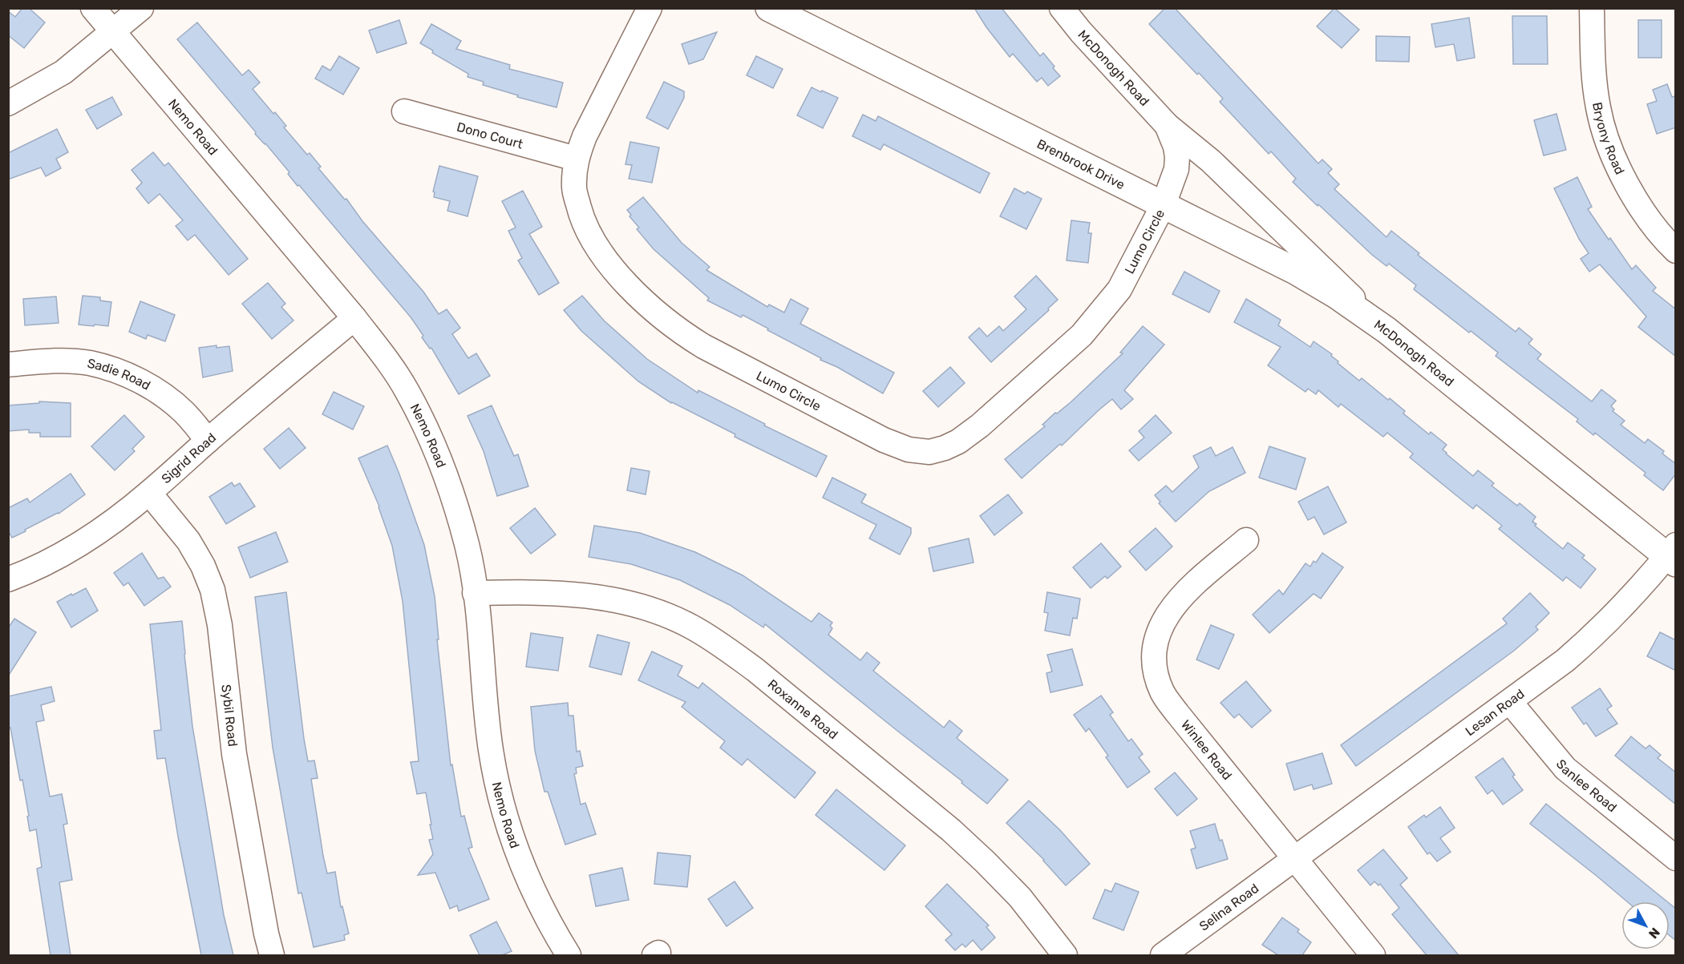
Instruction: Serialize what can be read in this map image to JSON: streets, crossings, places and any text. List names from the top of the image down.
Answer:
{
  "streets": {
    "main road": ["McDonogh Road", "Brenbrook Drive"],
    "street": [
      "Nemo Road",
      "Dono Court",
      "Bryony Road",
      "Lumo Circle",
      "Sadie Road",
      "Sigrid Road",
      "Roxanne Road",
      "Lesan Road",
      "Sybil Road",
      "Winlee Road",
      "Sanlee Road",
      "Selina Road"
    ]
  },
  "crossings": [
    ["McDonogh Road", "Brenbrook Drive"],
    ["McDonogh Road", "Lumo Circle"],
    ["McDonogh Road", "Lesan Road"],
    ["Nemo Road", "Sigrid Road"],
    ["Nemo Road", "Roxanne Road"],
    ["Dono Court", "Lumo Circle"],
    ["Brenbrook Drive", "Lumo Circle"],
    ["Sadie Road", "Sigrid Road"],
    ["Sigrid Road", "Sybil Road"],
    ["Lesan Road", "Winlee Road"],
    ["Lesan Road", "Sanlee Road"],
    ["Lesan Road", "Selina Road"],
    ["Winlee Road", "Selina Road"]
  ],
  "north": "bottom right"
}
